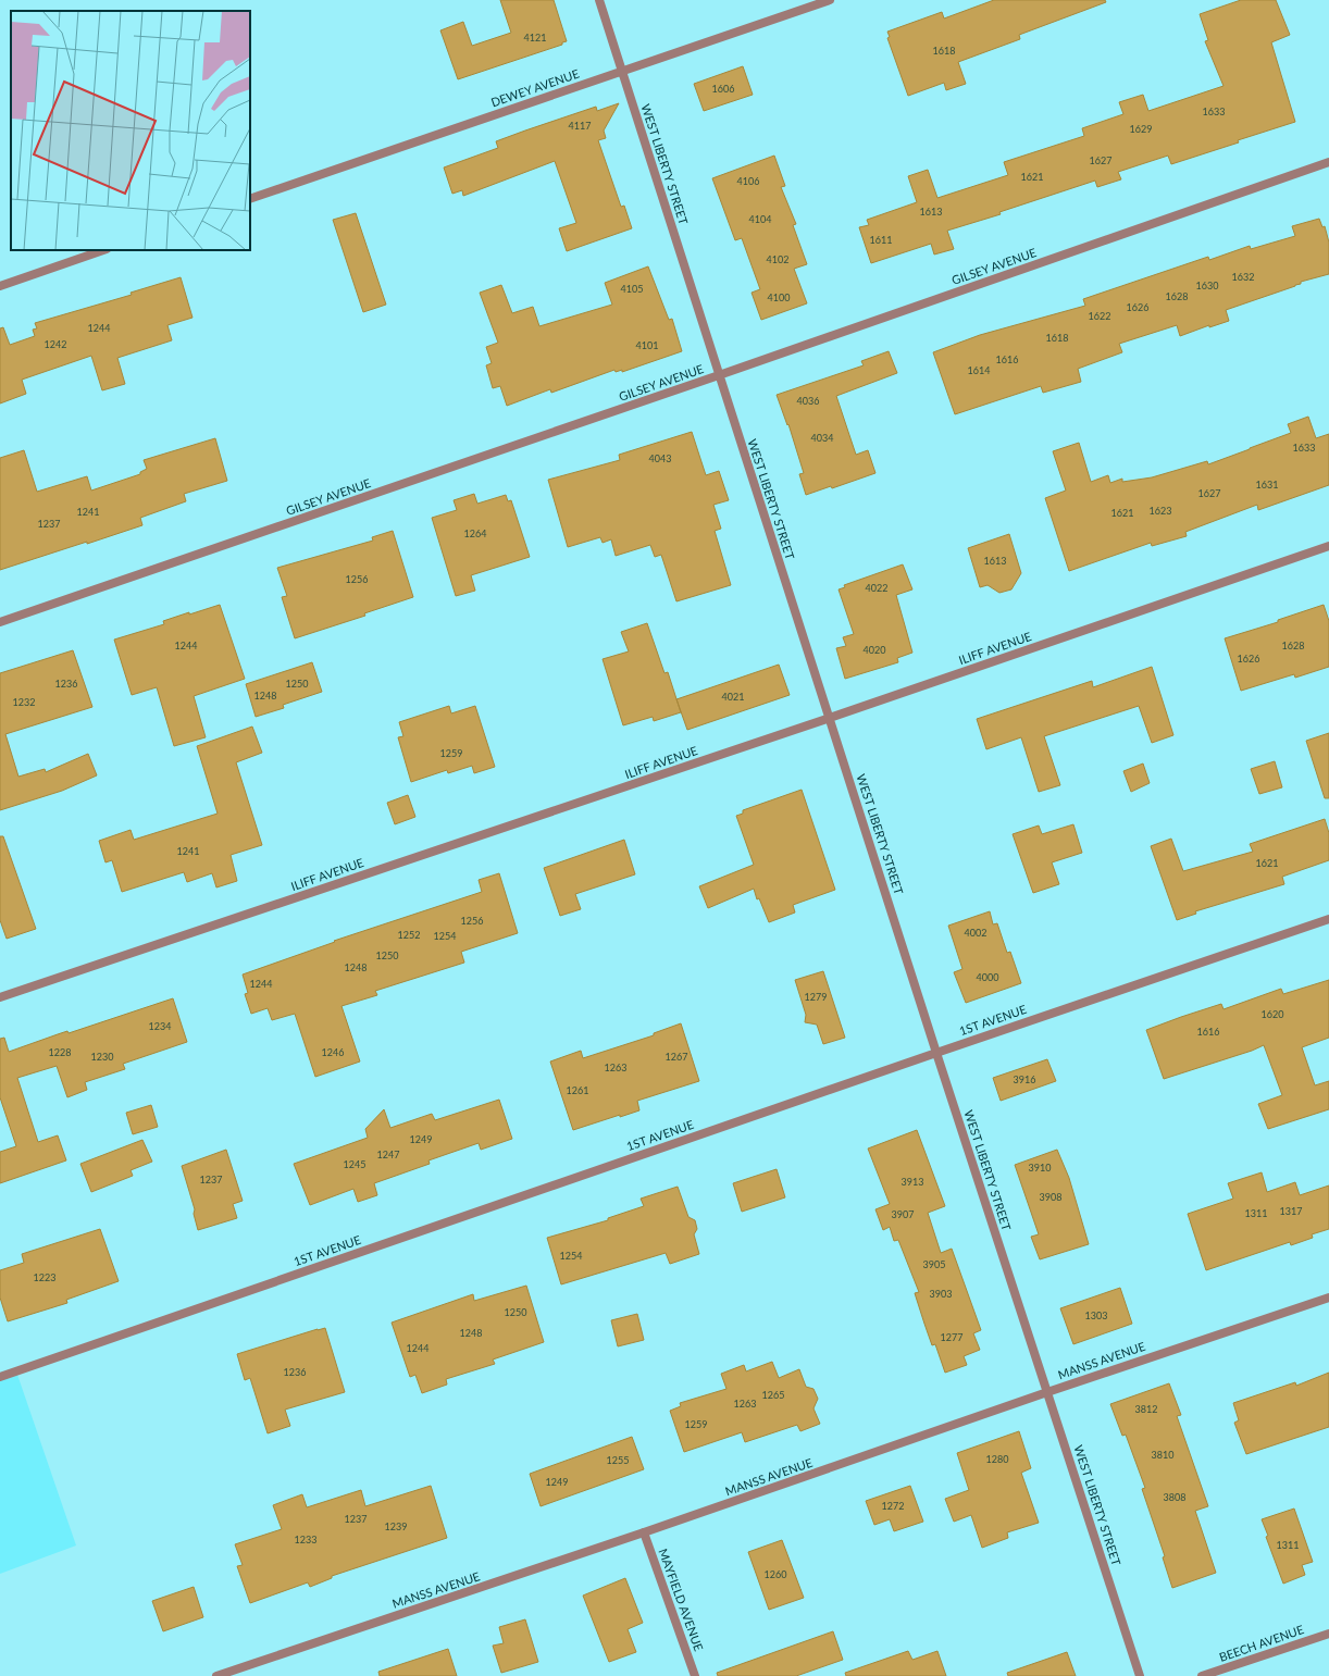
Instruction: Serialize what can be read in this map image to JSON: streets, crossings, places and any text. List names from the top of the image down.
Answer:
{
  "streets": {
    "street": [
      "DEWEY AVENUE",
      "WEST LIBERTY STREET",
      "GILSEY AVENUE",
      "ILIFF AVENUE",
      "1ST AVENUE",
      "MANSS AVENUE",
      "MAYFIELD AVENUE",
      "BEECH AVENUE"
    ]
  },
  "crossings": [
    ["DEWEY AVENUE", "WEST LIBERTY STREET"],
    ["WEST LIBERTY STREET", "GILSEY AVENUE"],
    ["WEST LIBERTY STREET", "ILIFF AVENUE"],
    ["WEST LIBERTY STREET", "1ST AVENUE"],
    ["WEST LIBERTY STREET", "MANSS AVENUE"],
    ["MANSS AVENUE", "MAYFIELD AVENUE"]
  ],
  "house_numbers": [
    "4121",
    "1618",
    "1606",
    "1633",
    "4117",
    "1629",
    "1627",
    "1621",
    "4106",
    "1613",
    "4104",
    "1611",
    "4102",
    "1632",
    "1630",
    "4105",
    "1628",
    "4100",
    "1626",
    "1622",
    "1244",
    "1618",
    "1242",
    "4101",
    "1616",
    "1614",
    "4036",
    "4034",
    "1633",
    "4043",
    "1631",
    "1627",
    "1623",
    "1241",
    "1621",
    "1237",
    "1264",
    "1613",
    "1256",
    "4022",
    "1244",
    "1628",
    "4020",
    "1626",
    "1236",
    "1250",
    "1248",
    "4021",
    "1232",
    "1259",
    "1241",
    "1621",
    "1256",
    "4002",
    "1252",
    "1254",
    "1250",
    "1248",
    "4000",
    "1244",
    "1279",
    "1620",
    "1234",
    "1616",
    "1228",
    "1246",
    "1230",
    "1267",
    "1263",
    "3916",
    "1261",
    "1249",
    "1247",
    "1245",
    "3910",
    "1237",
    "3913",
    "3908",
    "1317",
    "1311",
    "3907",
    "1254",
    "3905",
    "1223",
    "3903",
    "1250",
    "1303",
    "1248",
    "1277",
    "1244",
    "1236",
    "1265",
    "1263",
    "3812",
    "1259",
    "3810",
    "1280",
    "1255",
    "1249",
    "3808",
    "1272",
    "1237",
    "1239",
    "1233",
    "1311",
    "1260"
  ]
}
